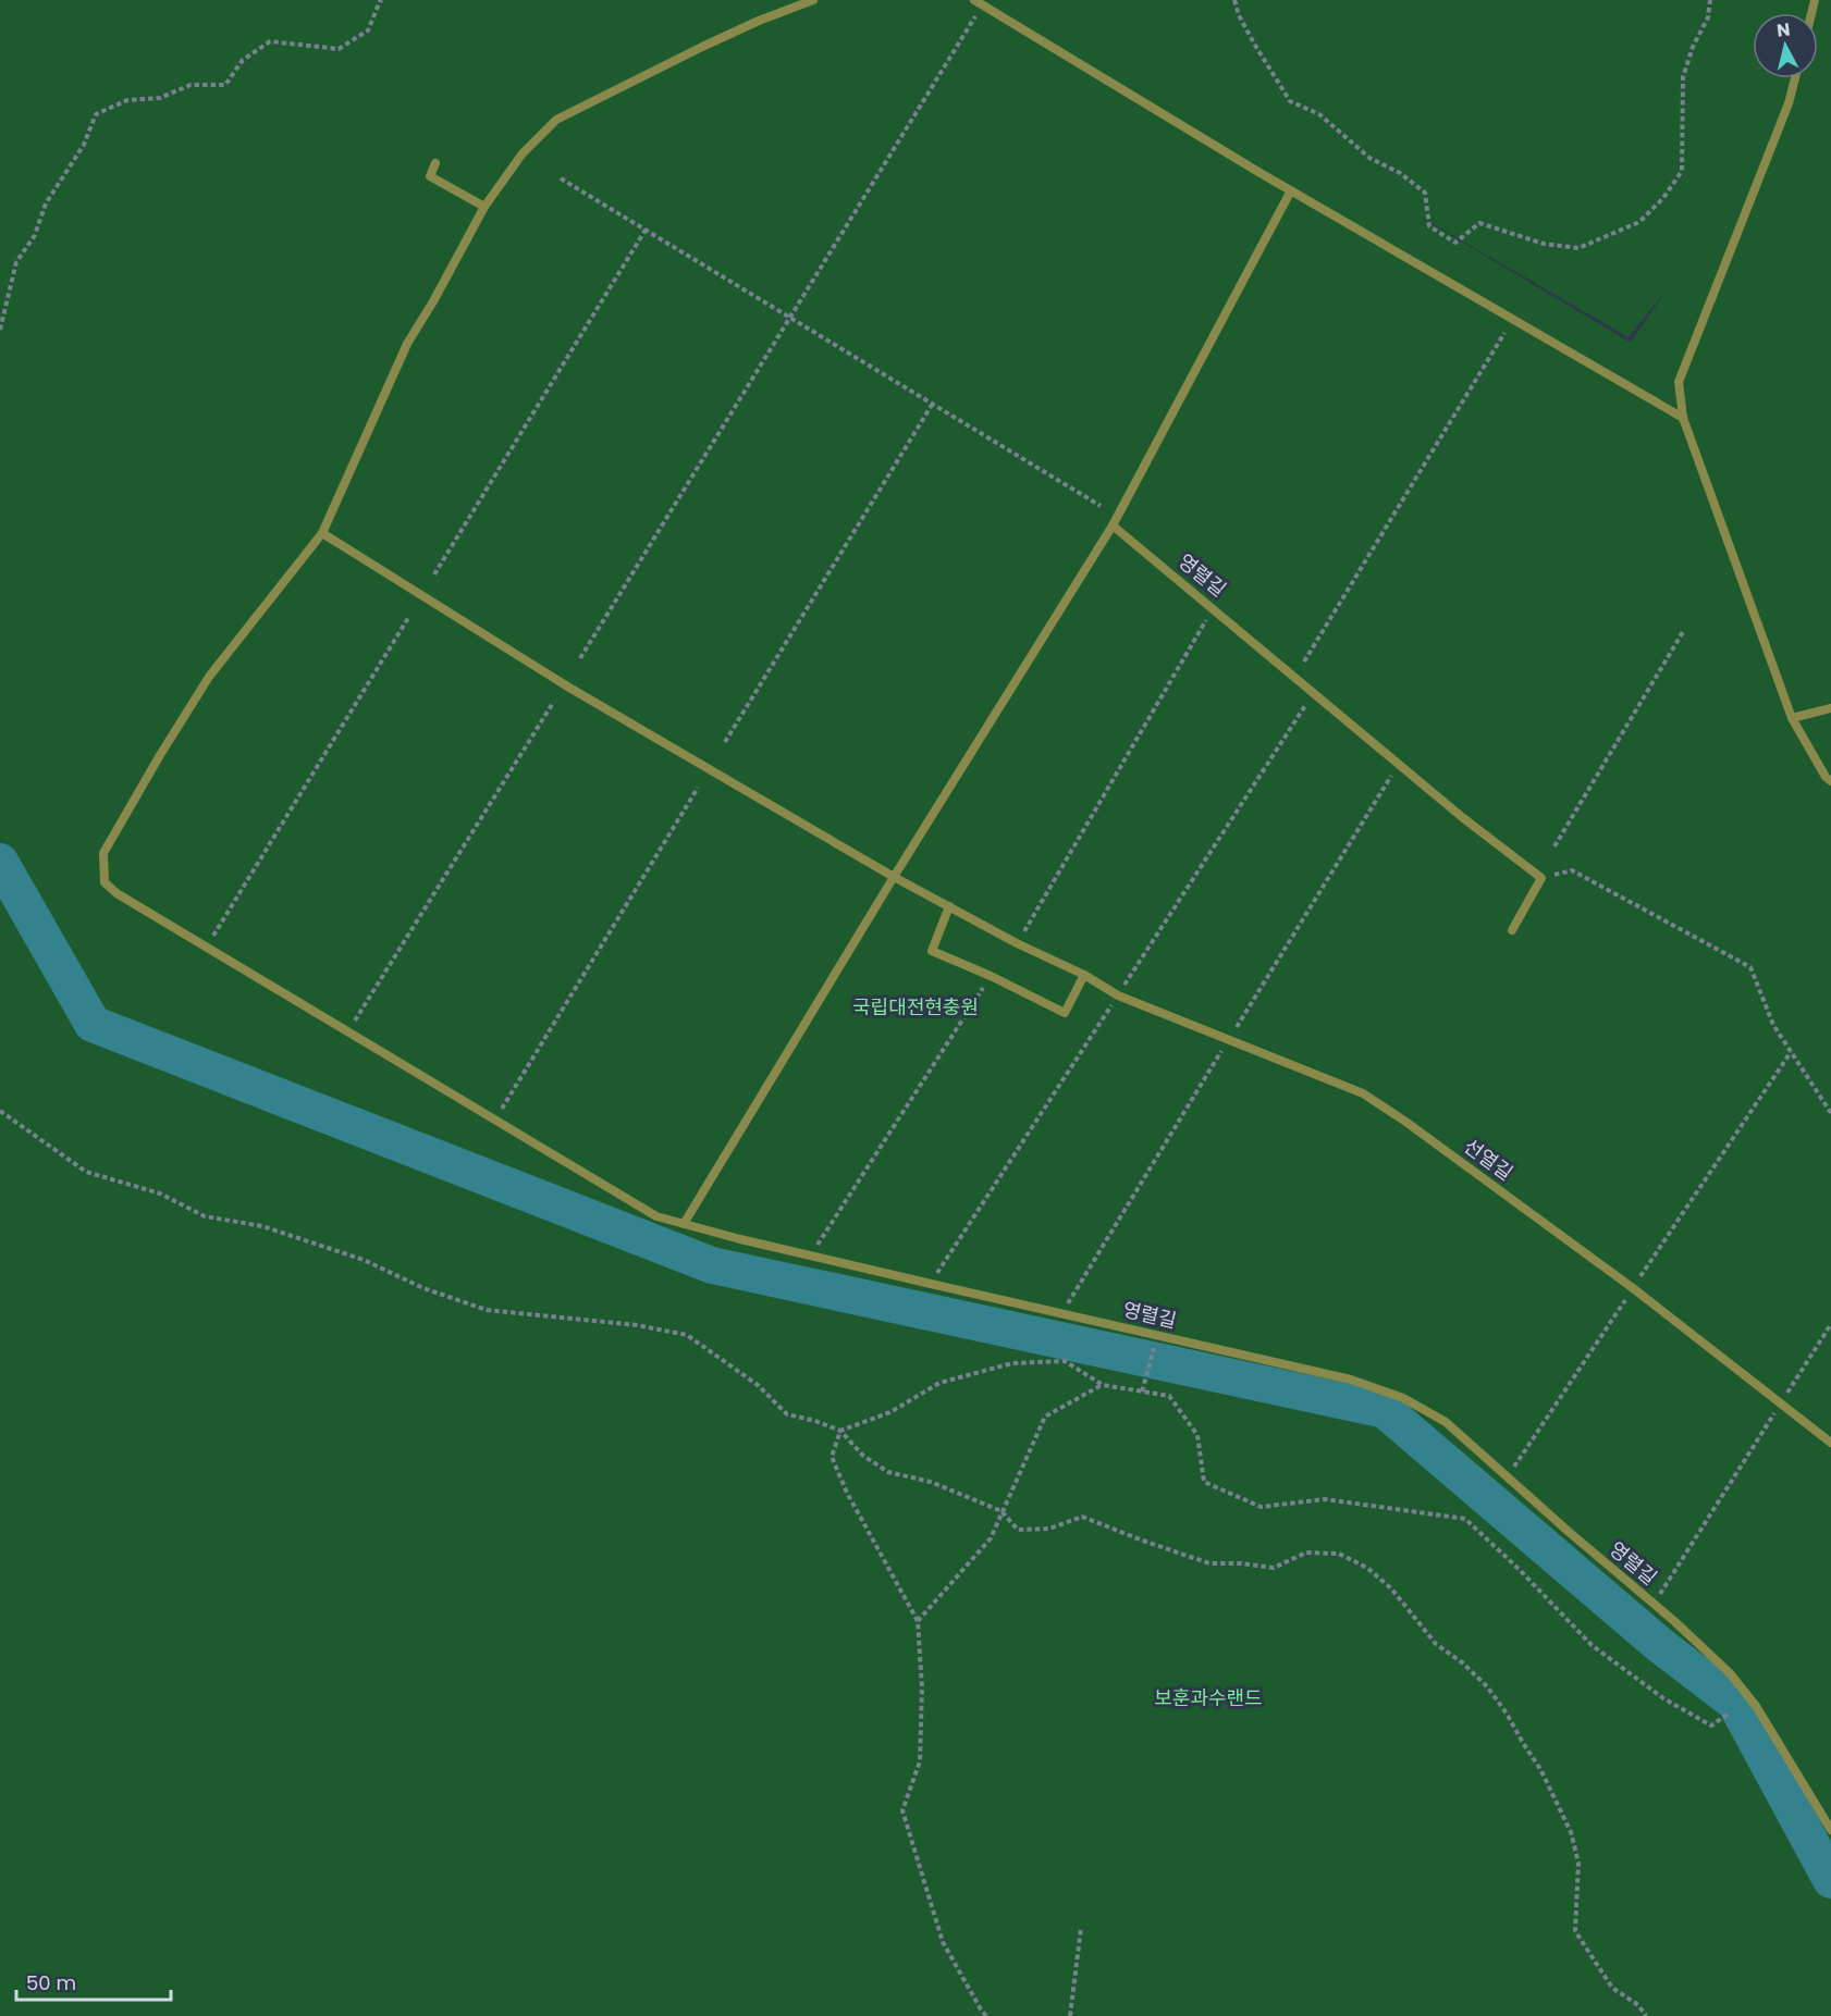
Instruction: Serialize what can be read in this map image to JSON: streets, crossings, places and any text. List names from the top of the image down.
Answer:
{
  "streets": {
    "lane": ["영렬길", "선열길"]
  },
  "parks": ["국립대전현충원", "보훈과수랜드"],
  "scale_bar": "50 m",
  "north": "top"
}
